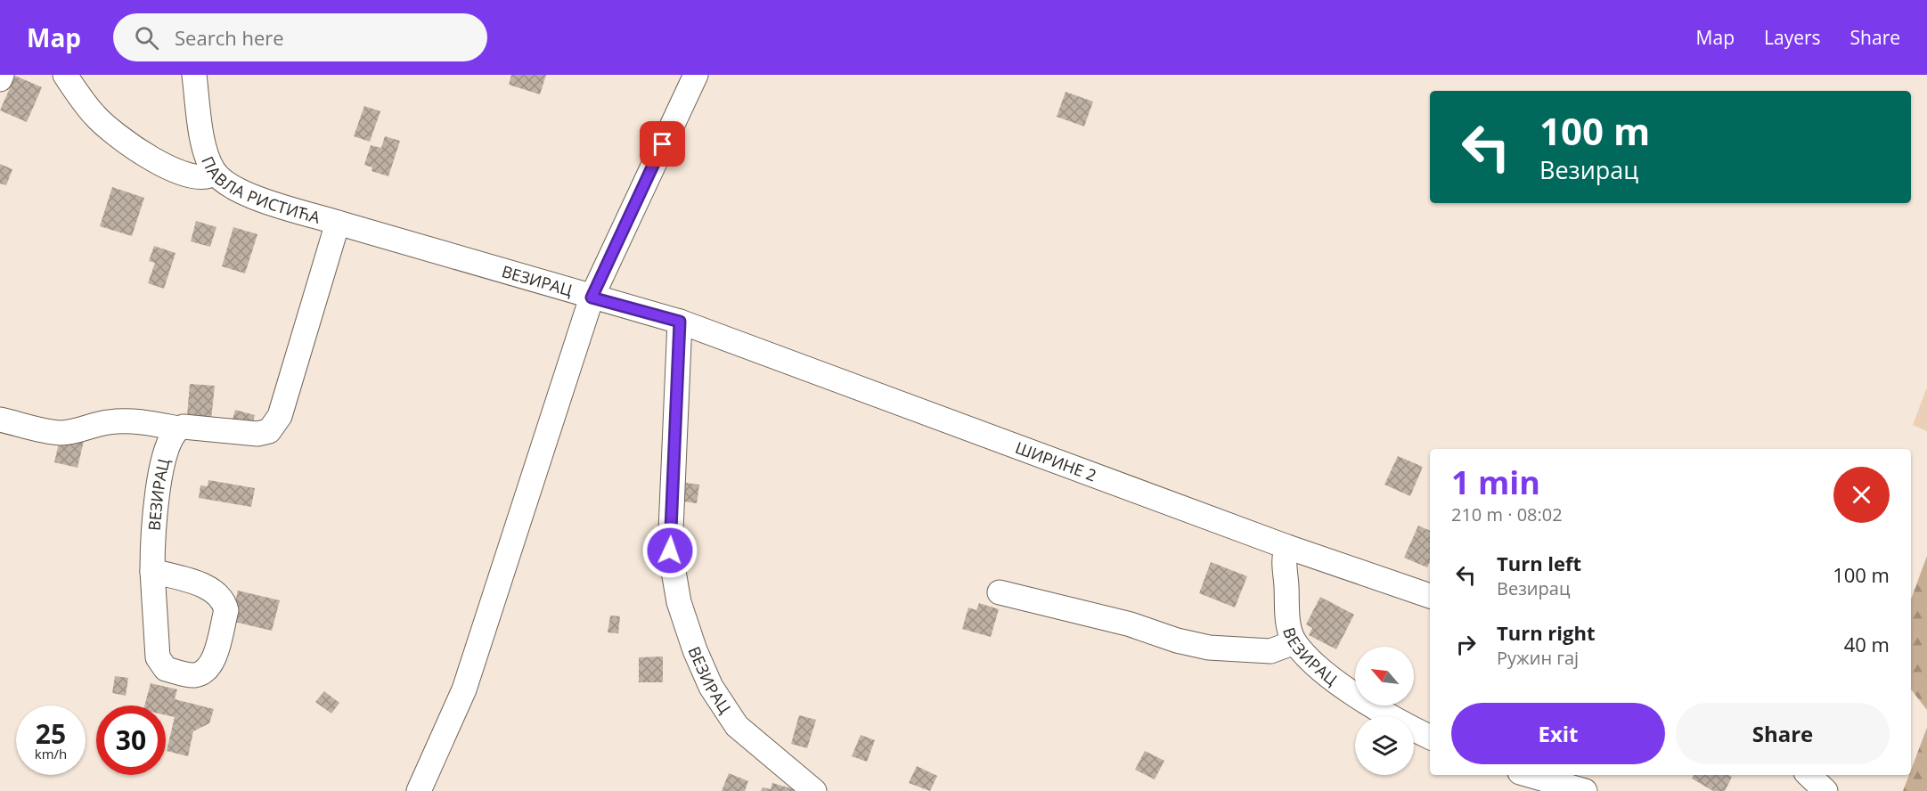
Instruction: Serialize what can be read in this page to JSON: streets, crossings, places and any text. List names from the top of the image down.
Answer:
{
  "streets": {
    "street": ["ПАВЛА РИСТИЋА", "ВЕЗИРАЦ", "ШИРИНЕ 2"]
  },
  "crossings": [
    ["ПАВЛА РИСТИЋА", "ВЕЗИРАЦ"],
    ["ВЕЗИРАЦ", "ШИРИНЕ 2"]
  ],
  "north": "top left",
  "page": {
    "header": "Map",
    "search": "Search here",
    "nav": ["Map", "Layers", "Share"],
    "turn": ["100 m", "Везирац"],
    "heading": ["1 min", "210 m · 08:02"],
    "list": [
      {
        "name": "Turn left",
        "note": "Везирац",
        "value": "100 m"
      },
      {
        "name": "Turn right",
        "note": "Ружин гај",
        "value": "40 m"
      }
    ],
    "buttons": ["Exit", "Share"],
    "speed": "25 km/h",
    "limit": "30"
  }
}
